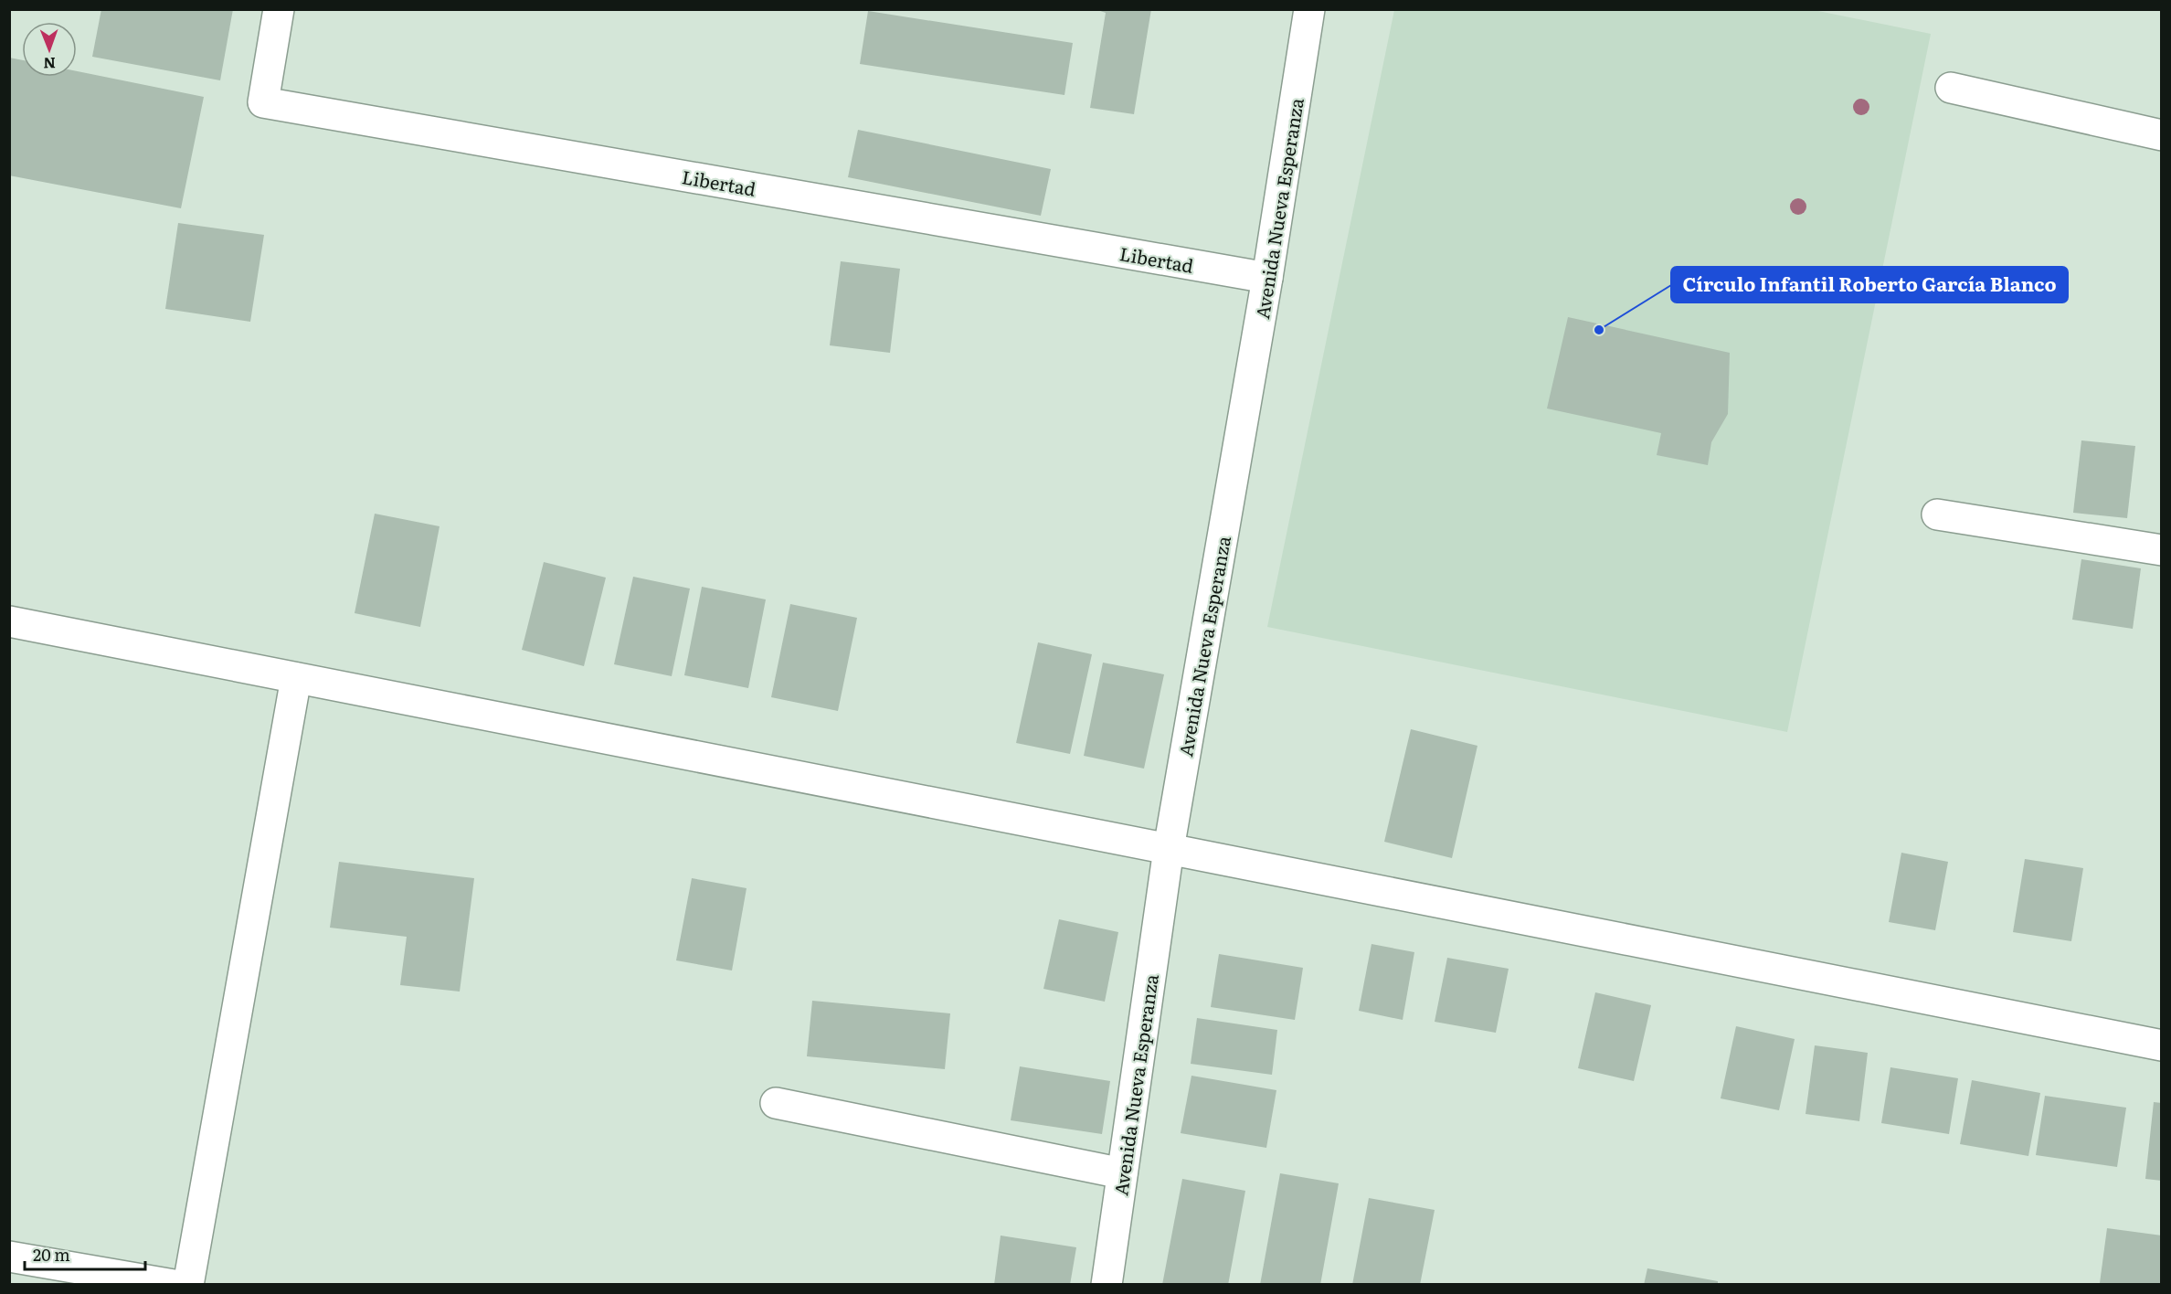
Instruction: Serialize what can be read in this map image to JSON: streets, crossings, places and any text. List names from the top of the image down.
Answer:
{
  "streets": {
    "street": ["Libertad", "Avenida Nueva Esperanza"]
  },
  "crossings": [
    ["Libertad", "Avenida Nueva Esperanza"]
  ],
  "places": ["Círculo Infantil Roberto García Blanco"],
  "scale_bar": "20 m",
  "north": "bottom"
}
